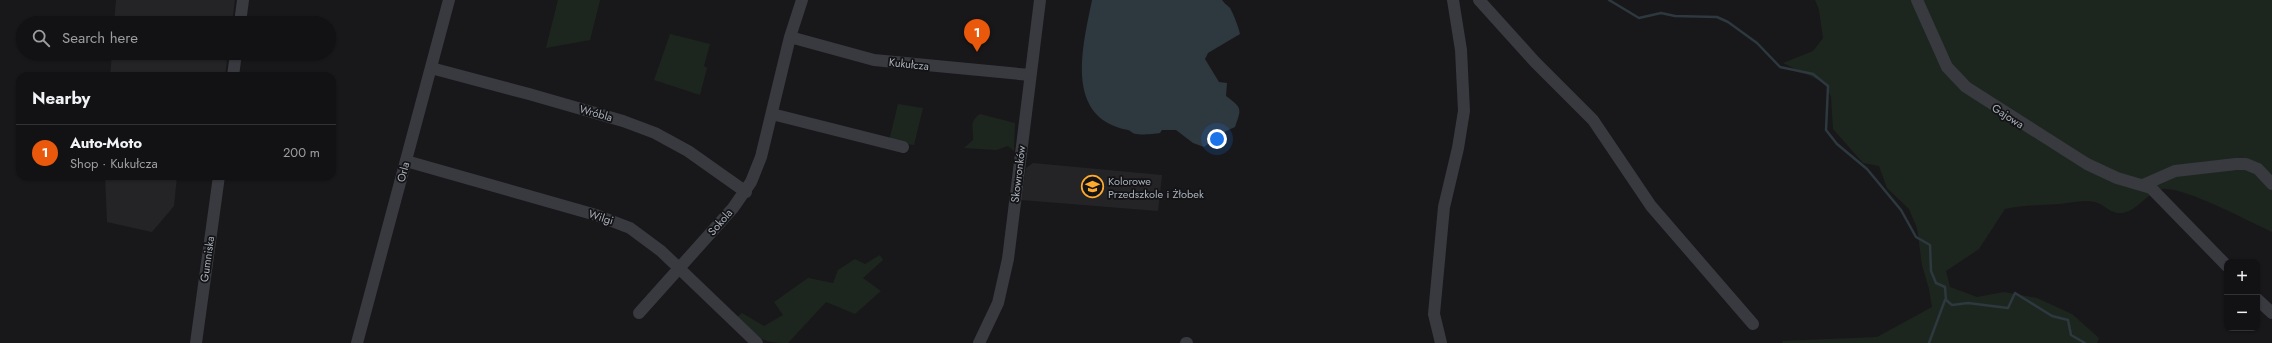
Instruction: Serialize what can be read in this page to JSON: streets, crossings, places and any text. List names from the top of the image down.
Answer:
{
  "streets": {
    "street": [
      "Kukułcza",
      "Wróbla",
      "Gajowa",
      "Orla",
      "Skowronków",
      "Wilgi",
      "Sokola",
      "Gumniska"
    ]
  },
  "crossings": [
    ["Kukułcza", "Skowronków"],
    ["Kukułcza", "Sokola"],
    ["Wróbla", "Orla"],
    ["Wróbla", "Sokola"],
    ["Orla", "Wilgi"],
    ["Wilgi", "Sokola"]
  ],
  "places": {
    "school or university": ["Kolorowe Przedszkole i Żłobek"]
  },
  "page": {
    "search": "Search here",
    "pins": "1",
    "heading": "Nearby",
    "list": [
      {
        "mark": "1",
        "name": "Auto-Moto",
        "note": "Shop · Kukułcza",
        "value": "200 m"
      }
    ],
    "map_buttons": ["+", "−"]
  }
}
